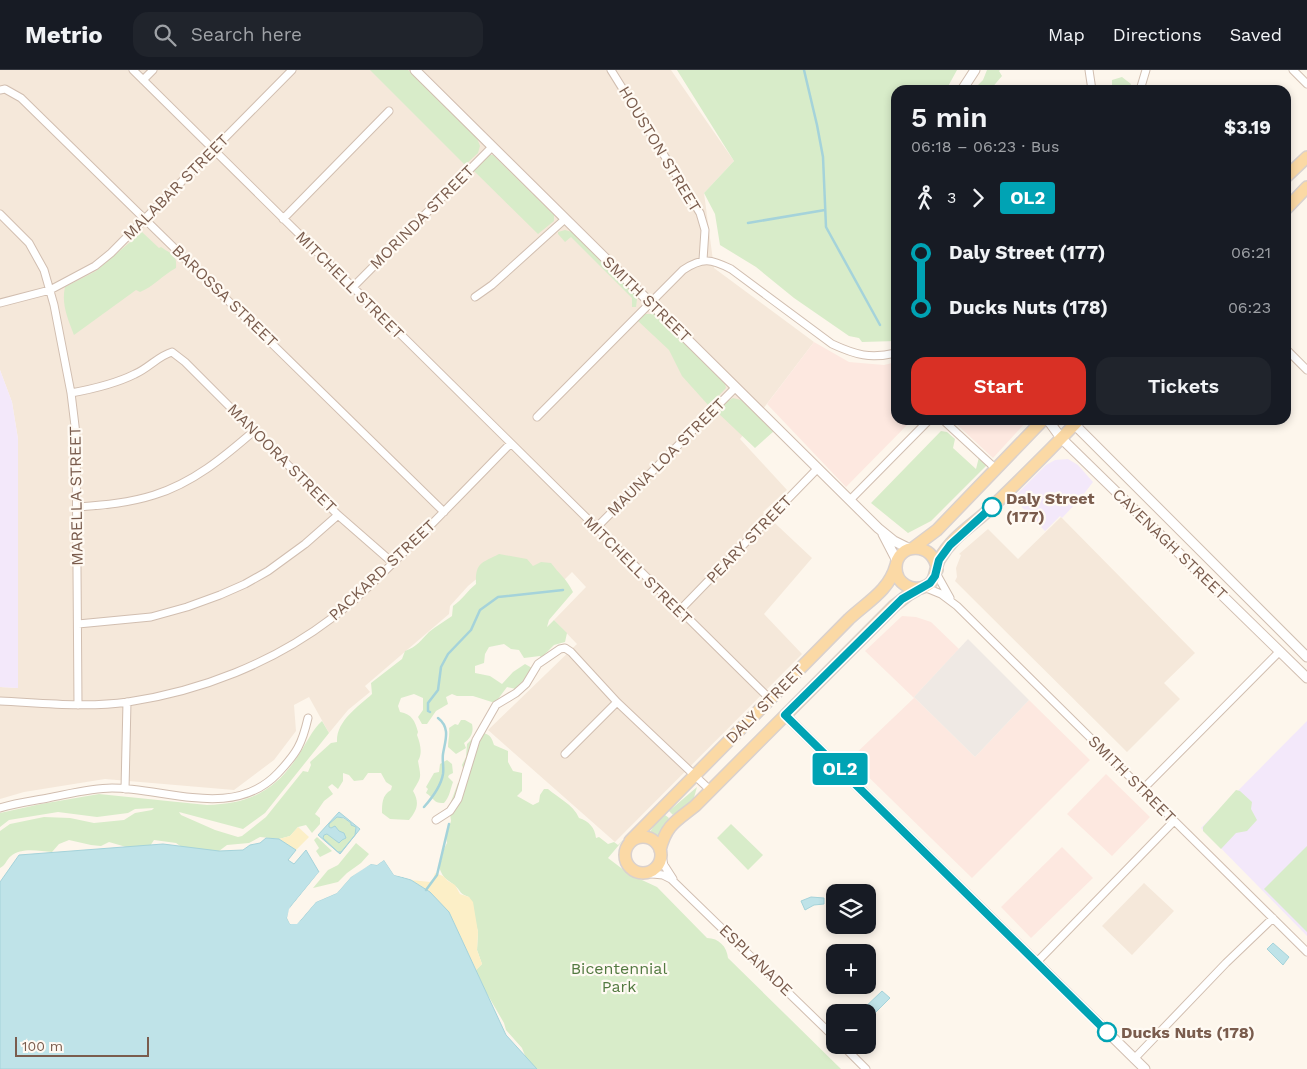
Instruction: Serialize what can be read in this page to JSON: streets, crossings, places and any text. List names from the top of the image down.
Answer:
{
  "streets": {
    "main road": ["MITCHELL STREET", "DALY STREET"],
    "street": [
      "HOUSTON STREET",
      "MALABAR STREET",
      "MORINDA STREET",
      "BAROSSA STREET",
      "SMITH STREET",
      "MAUNA LOA STREET",
      "MANOORA STREET",
      "MARELLA STREET",
      "PEARY STREET",
      "CAVENAGH STREET",
      "PACKARD STREET",
      "ESPLANADE"
    ]
  },
  "crossings": [
    ["MALABAR STREET", "MITCHELL STREET"],
    ["MALABAR STREET", "BAROSSA STREET"],
    ["MALABAR STREET", "MARELLA STREET"],
    ["MORINDA STREET", "MITCHELL STREET"],
    ["MORINDA STREET", "SMITH STREET"],
    ["MITCHELL STREET", "MAUNA LOA STREET"],
    ["MITCHELL STREET", "PEARY STREET"],
    ["MITCHELL STREET", "PACKARD STREET"],
    ["MITCHELL STREET", "DALY STREET"],
    ["BAROSSA STREET", "PACKARD STREET"],
    ["SMITH STREET", "MAUNA LOA STREET"],
    ["SMITH STREET", "PEARY STREET"],
    ["SMITH STREET", "DALY STREET"],
    ["MANOORA STREET", "MARELLA STREET"],
    ["MANOORA STREET", "PACKARD STREET"],
    ["MARELLA STREET", "PACKARD STREET"],
    ["DALY STREET", "ESPLANADE"]
  ],
  "parks": ["Bicentennial Park"],
  "places": ["Daly Street (177)", "Ducks Nuts (178)"],
  "lines": ["bus line OL2"],
  "scale_bar": "100 m",
  "page": {
    "header": "Metrio",
    "search": "Search here",
    "nav": ["Map", "Directions", "Saved"],
    "on_map": "OL2",
    "heading": ["5 min", "06:18 – 06:23 · Bus", "$3.19"],
    "legs": ["3", "OL2"],
    "list": [
      {
        "name": "Daly Street (177)",
        "value": "06:21"
      },
      {
        "name": "Ducks Nuts (178)",
        "value": "06:23"
      }
    ],
    "buttons": ["Start", "Tickets"],
    "map_buttons": ["+", "−"],
    "scale": "100 m"
  }
}
